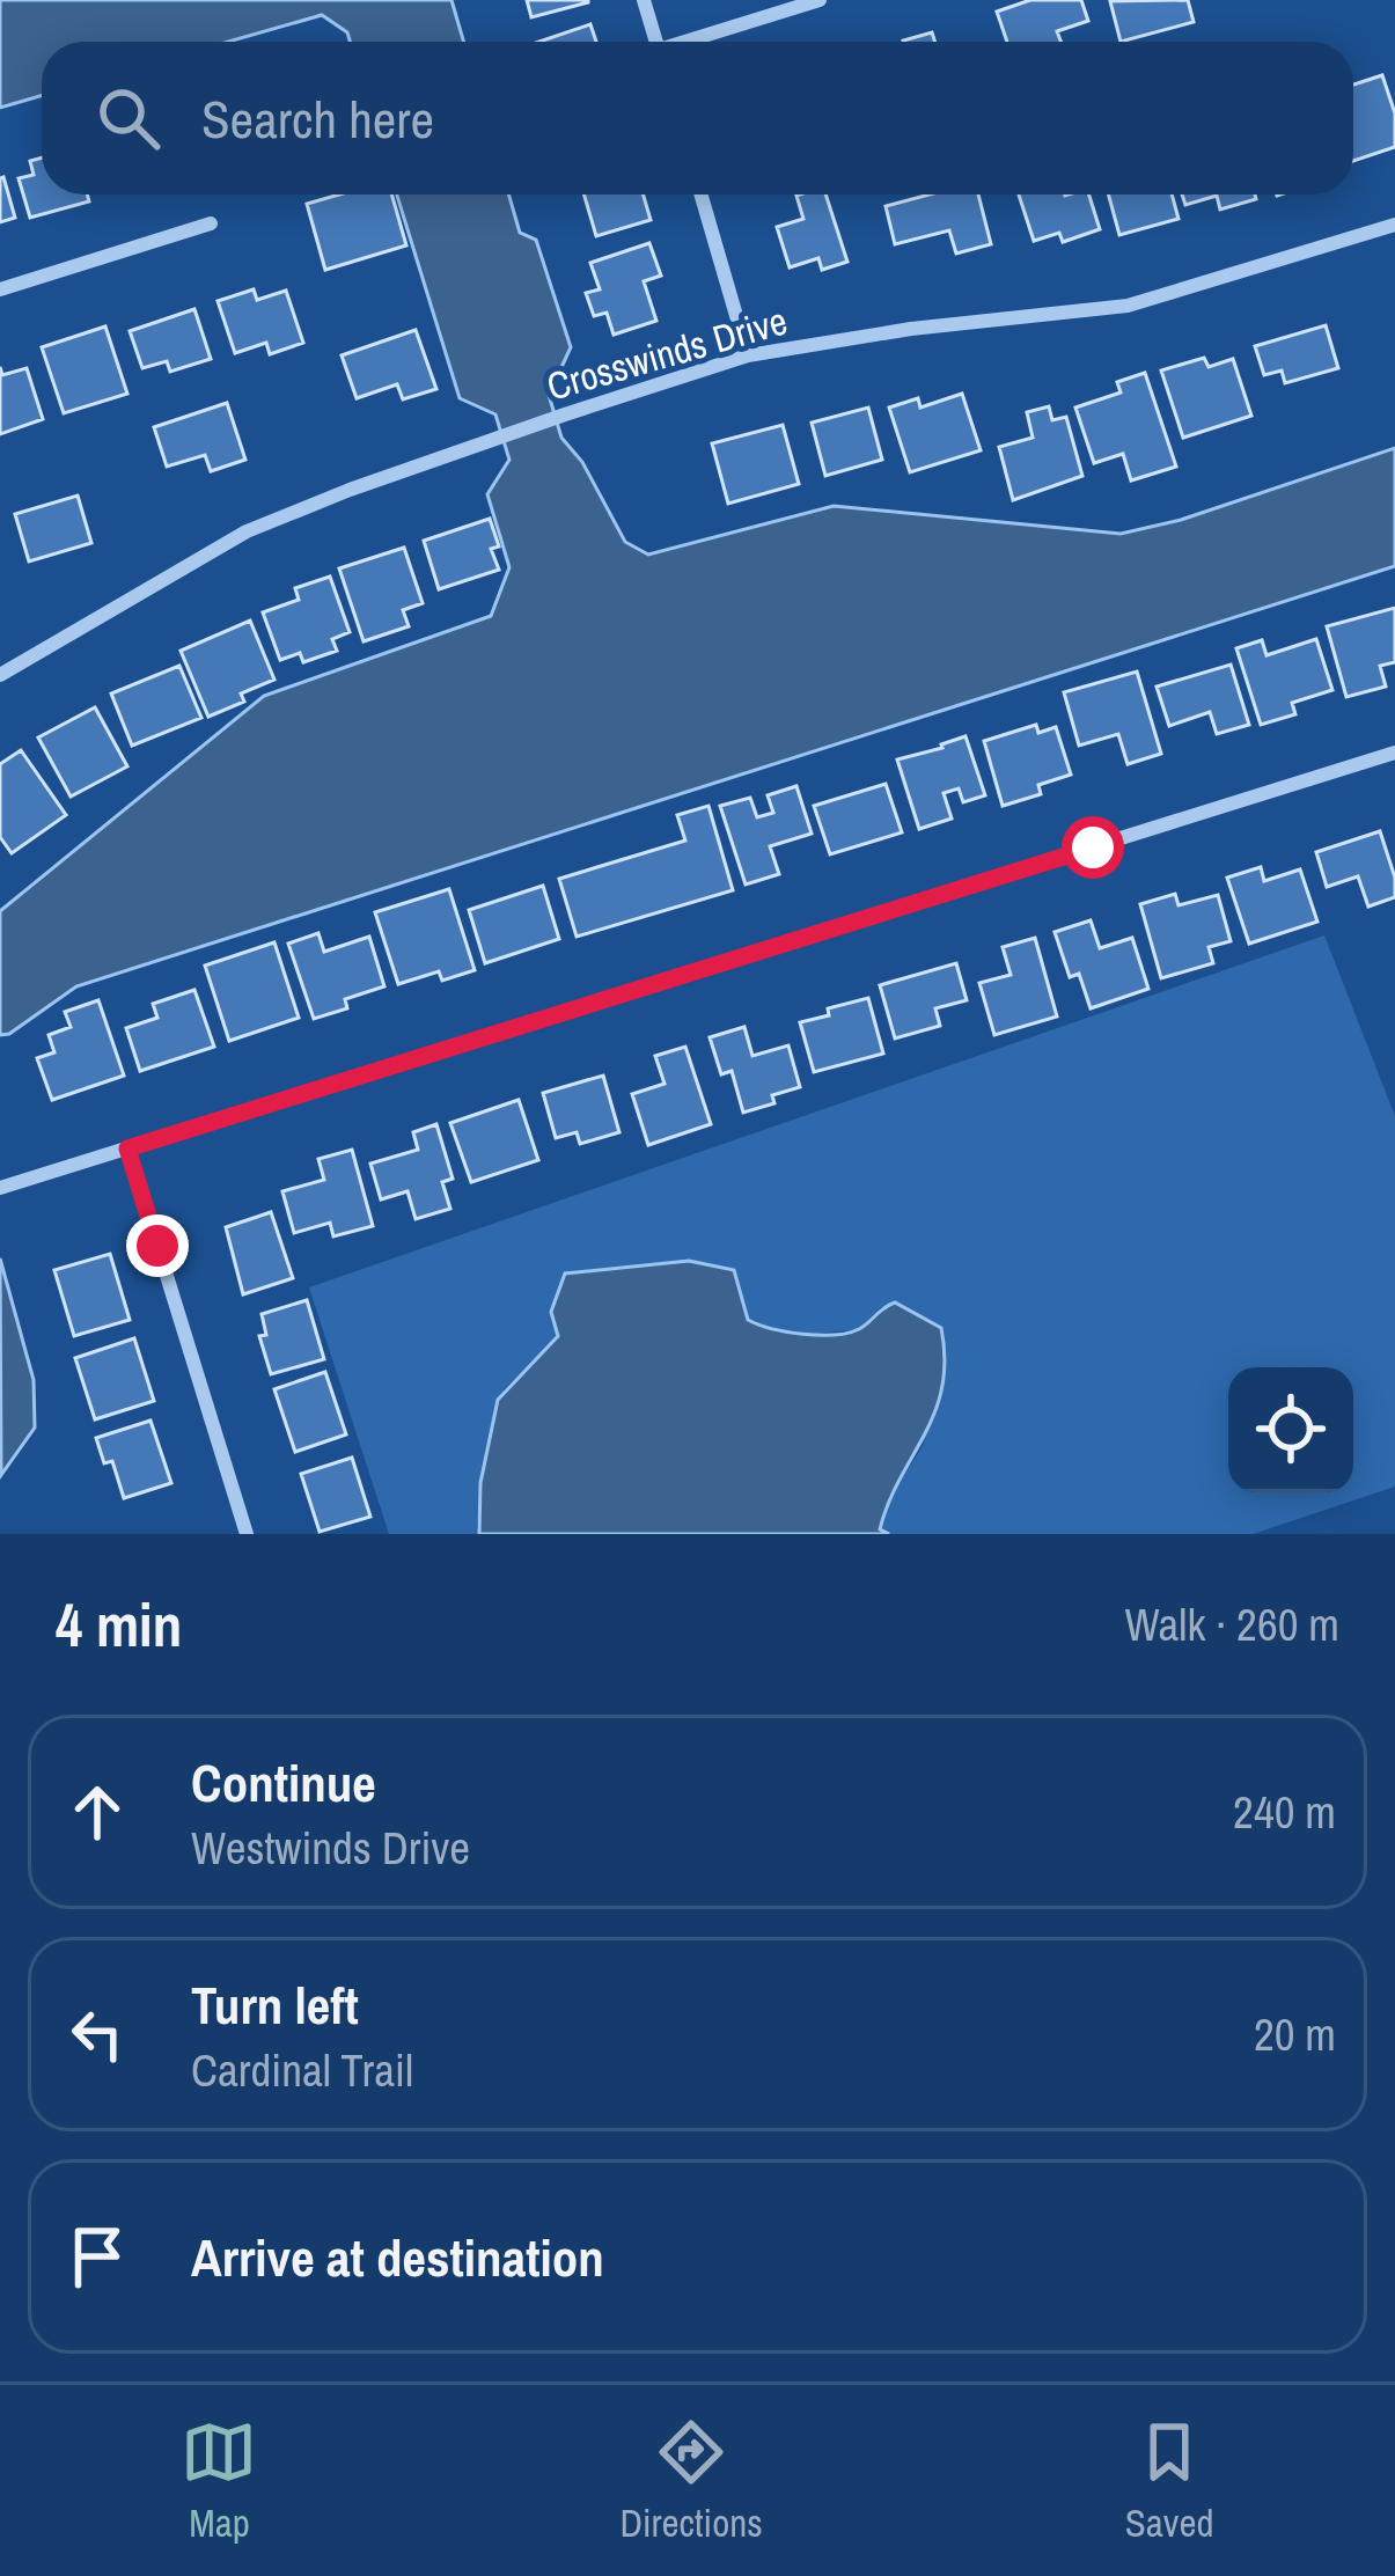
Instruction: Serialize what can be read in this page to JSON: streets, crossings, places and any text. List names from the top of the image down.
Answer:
{
  "streets": {
    "street": ["Crosswinds Drive"]
  },
  "page": {
    "search": "Search here",
    "heading": ["4 min", "Walk · 260 m"],
    "list": [
      ["Continue", "Westwinds Drive", "240 m"],
      ["Turn left", "Cardinal Trail", "20 m"],
      "Arrive at destination"
    ],
    "nav": ["Map", "Directions", "Saved"]
  }
}
